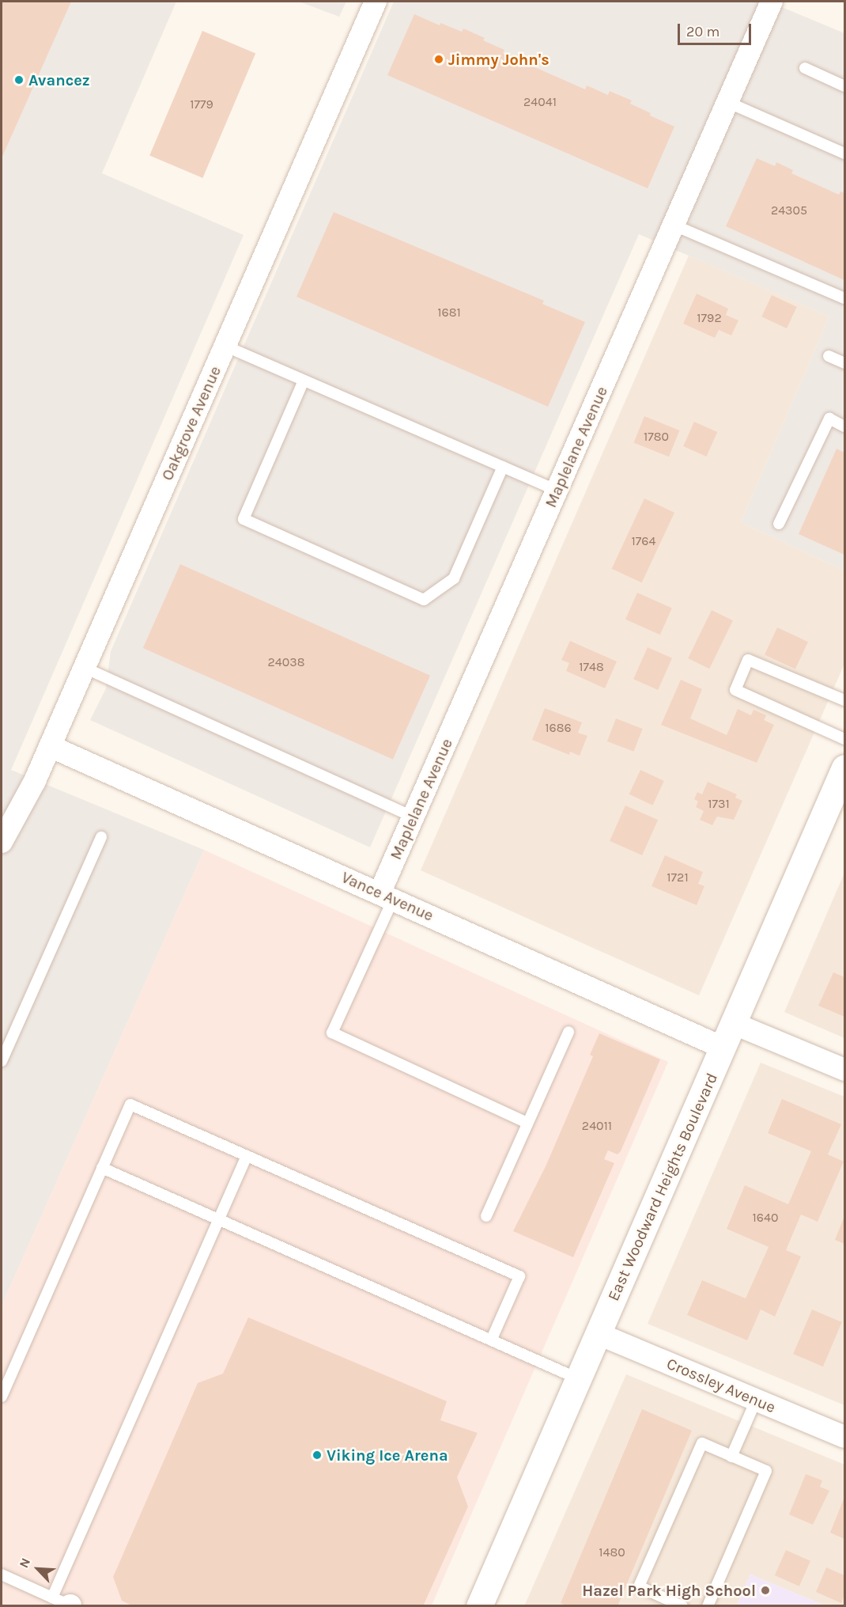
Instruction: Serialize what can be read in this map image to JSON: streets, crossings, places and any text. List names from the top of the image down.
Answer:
{
  "streets": {
    "street": [
      "Oakgrove Avenue",
      "Maplelane Avenue",
      "Vance Avenue",
      "East Woodward Heights Boulevard",
      "Crossley Avenue"
    ]
  },
  "crossings": [
    ["Oakgrove Avenue", "Vance Avenue"],
    ["Maplelane Avenue", "Vance Avenue"],
    ["Vance Avenue", "East Woodward Heights Boulevard"],
    ["East Woodward Heights Boulevard", "Crossley Avenue"]
  ],
  "places": [
    "Jimmy John's",
    "Avancez",
    "Viking Ice Arena",
    "Hazel Park High School"
  ],
  "house_numbers": [
    "24041",
    "1779",
    "24305",
    "1681",
    "1792",
    "1780",
    "1764",
    "24038",
    "1748",
    "1686",
    "1731",
    "1721",
    "24011",
    "1640",
    "1480"
  ],
  "scale_bar": "20 m",
  "north": "top left"
}
